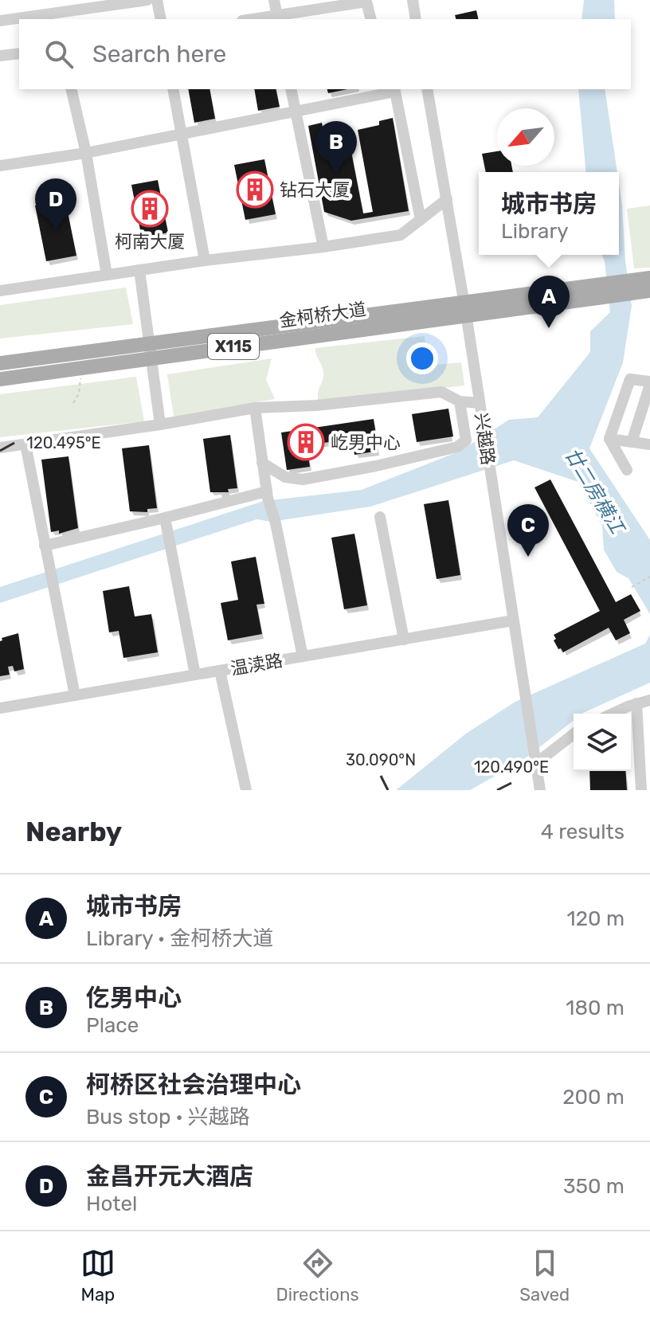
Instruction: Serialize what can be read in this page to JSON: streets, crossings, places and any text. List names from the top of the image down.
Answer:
{
  "streets": {
    "main road": ["金柯桥大道", "X115"],
    "street": ["兴越路", "温渎路"]
  },
  "crossings": [
    ["金柯桥大道", "兴越路"],
    ["兴越路", "温渎路"]
  ],
  "water": ["廿二房横江"],
  "places": {
    "building": ["钻石大厦", "柯南大厦", "屹男中心"]
  },
  "north": "bottom left",
  "page": {
    "search": "Search here",
    "pins": [
      "B",
      "D",
      "A",
      "C"
    ],
    "popup": ["城市书房", "Library"],
    "heading": ["Nearby", "4 results"],
    "list": [
      {
        "mark": "A",
        "name": "城市书房",
        "note": "Library · 金柯桥大道",
        "value": "120 m"
      },
      {
        "mark": "B",
        "name": "仡男中心",
        "note": "Place",
        "value": "180 m"
      },
      {
        "mark": "C",
        "name": "柯桥区社会治理中心",
        "note": "Bus stop · 兴越路",
        "value": "200 m"
      },
      {
        "mark": "D",
        "name": "金昌开元大酒店",
        "note": "Hotel",
        "value": "350 m"
      }
    ],
    "nav": ["Map", "Directions", "Saved"]
  },
  "coordinates": ["120.495°E", "30.090°N", "120.490°E"]
}
